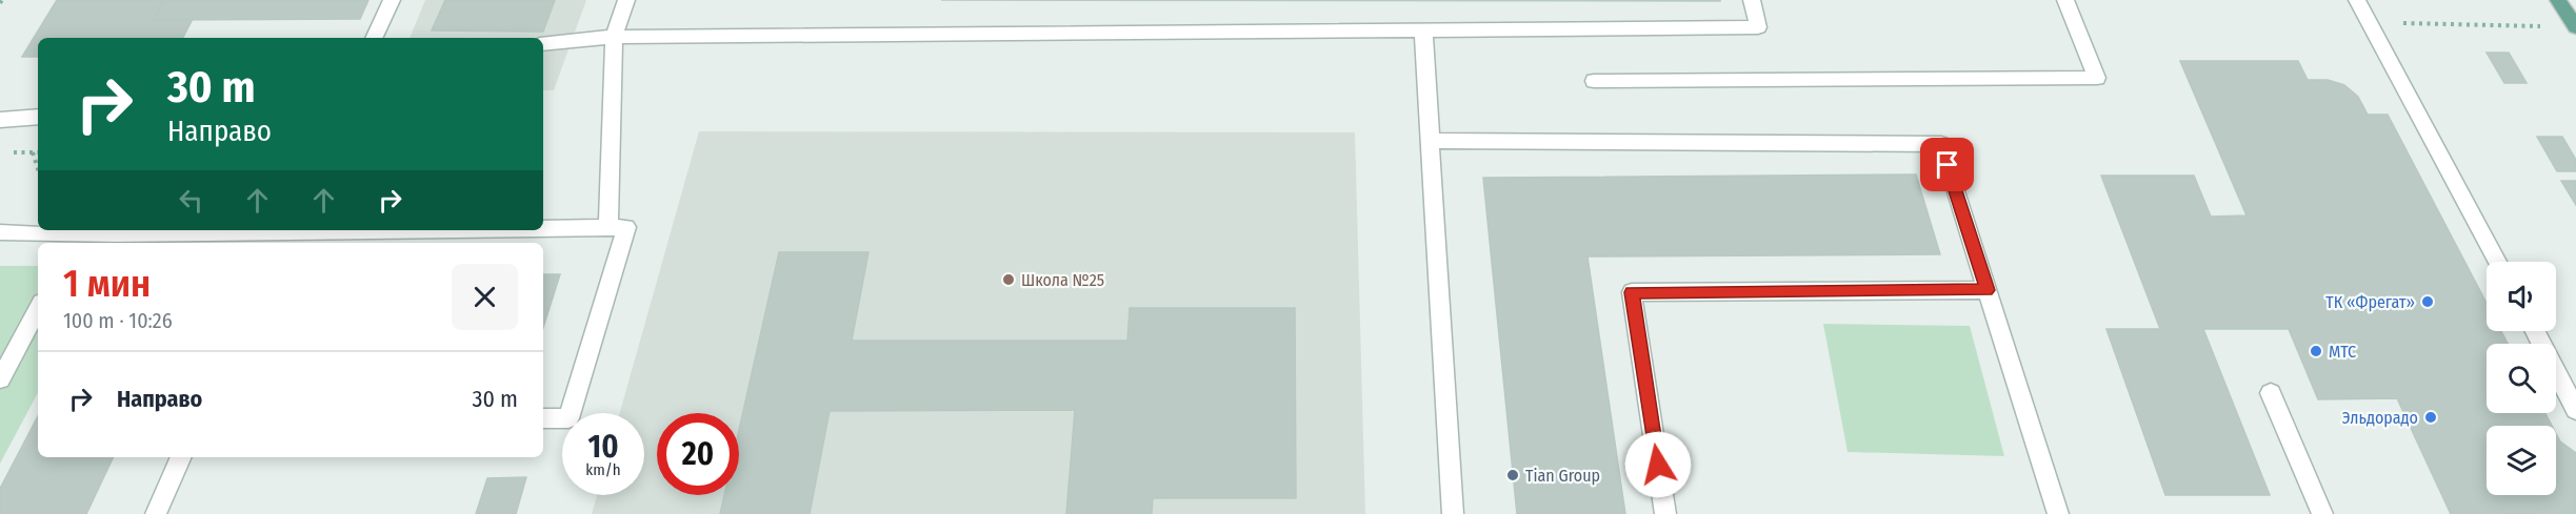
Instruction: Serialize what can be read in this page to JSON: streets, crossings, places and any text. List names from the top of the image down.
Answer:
{
  "places": [
    "Школа №25",
    "ТК «Фрегат»",
    "МТС",
    "Эльдорадо",
    "Tian Group"
  ],
  "page": {
    "turn": ["30 m", "Направо"],
    "heading": ["1 мин", "100 m · 10:26"],
    "list": [
      {
        "name": "Направо",
        "value": "30 m"
      }
    ],
    "speed": "10 km/h",
    "limit": "20"
  }
}
